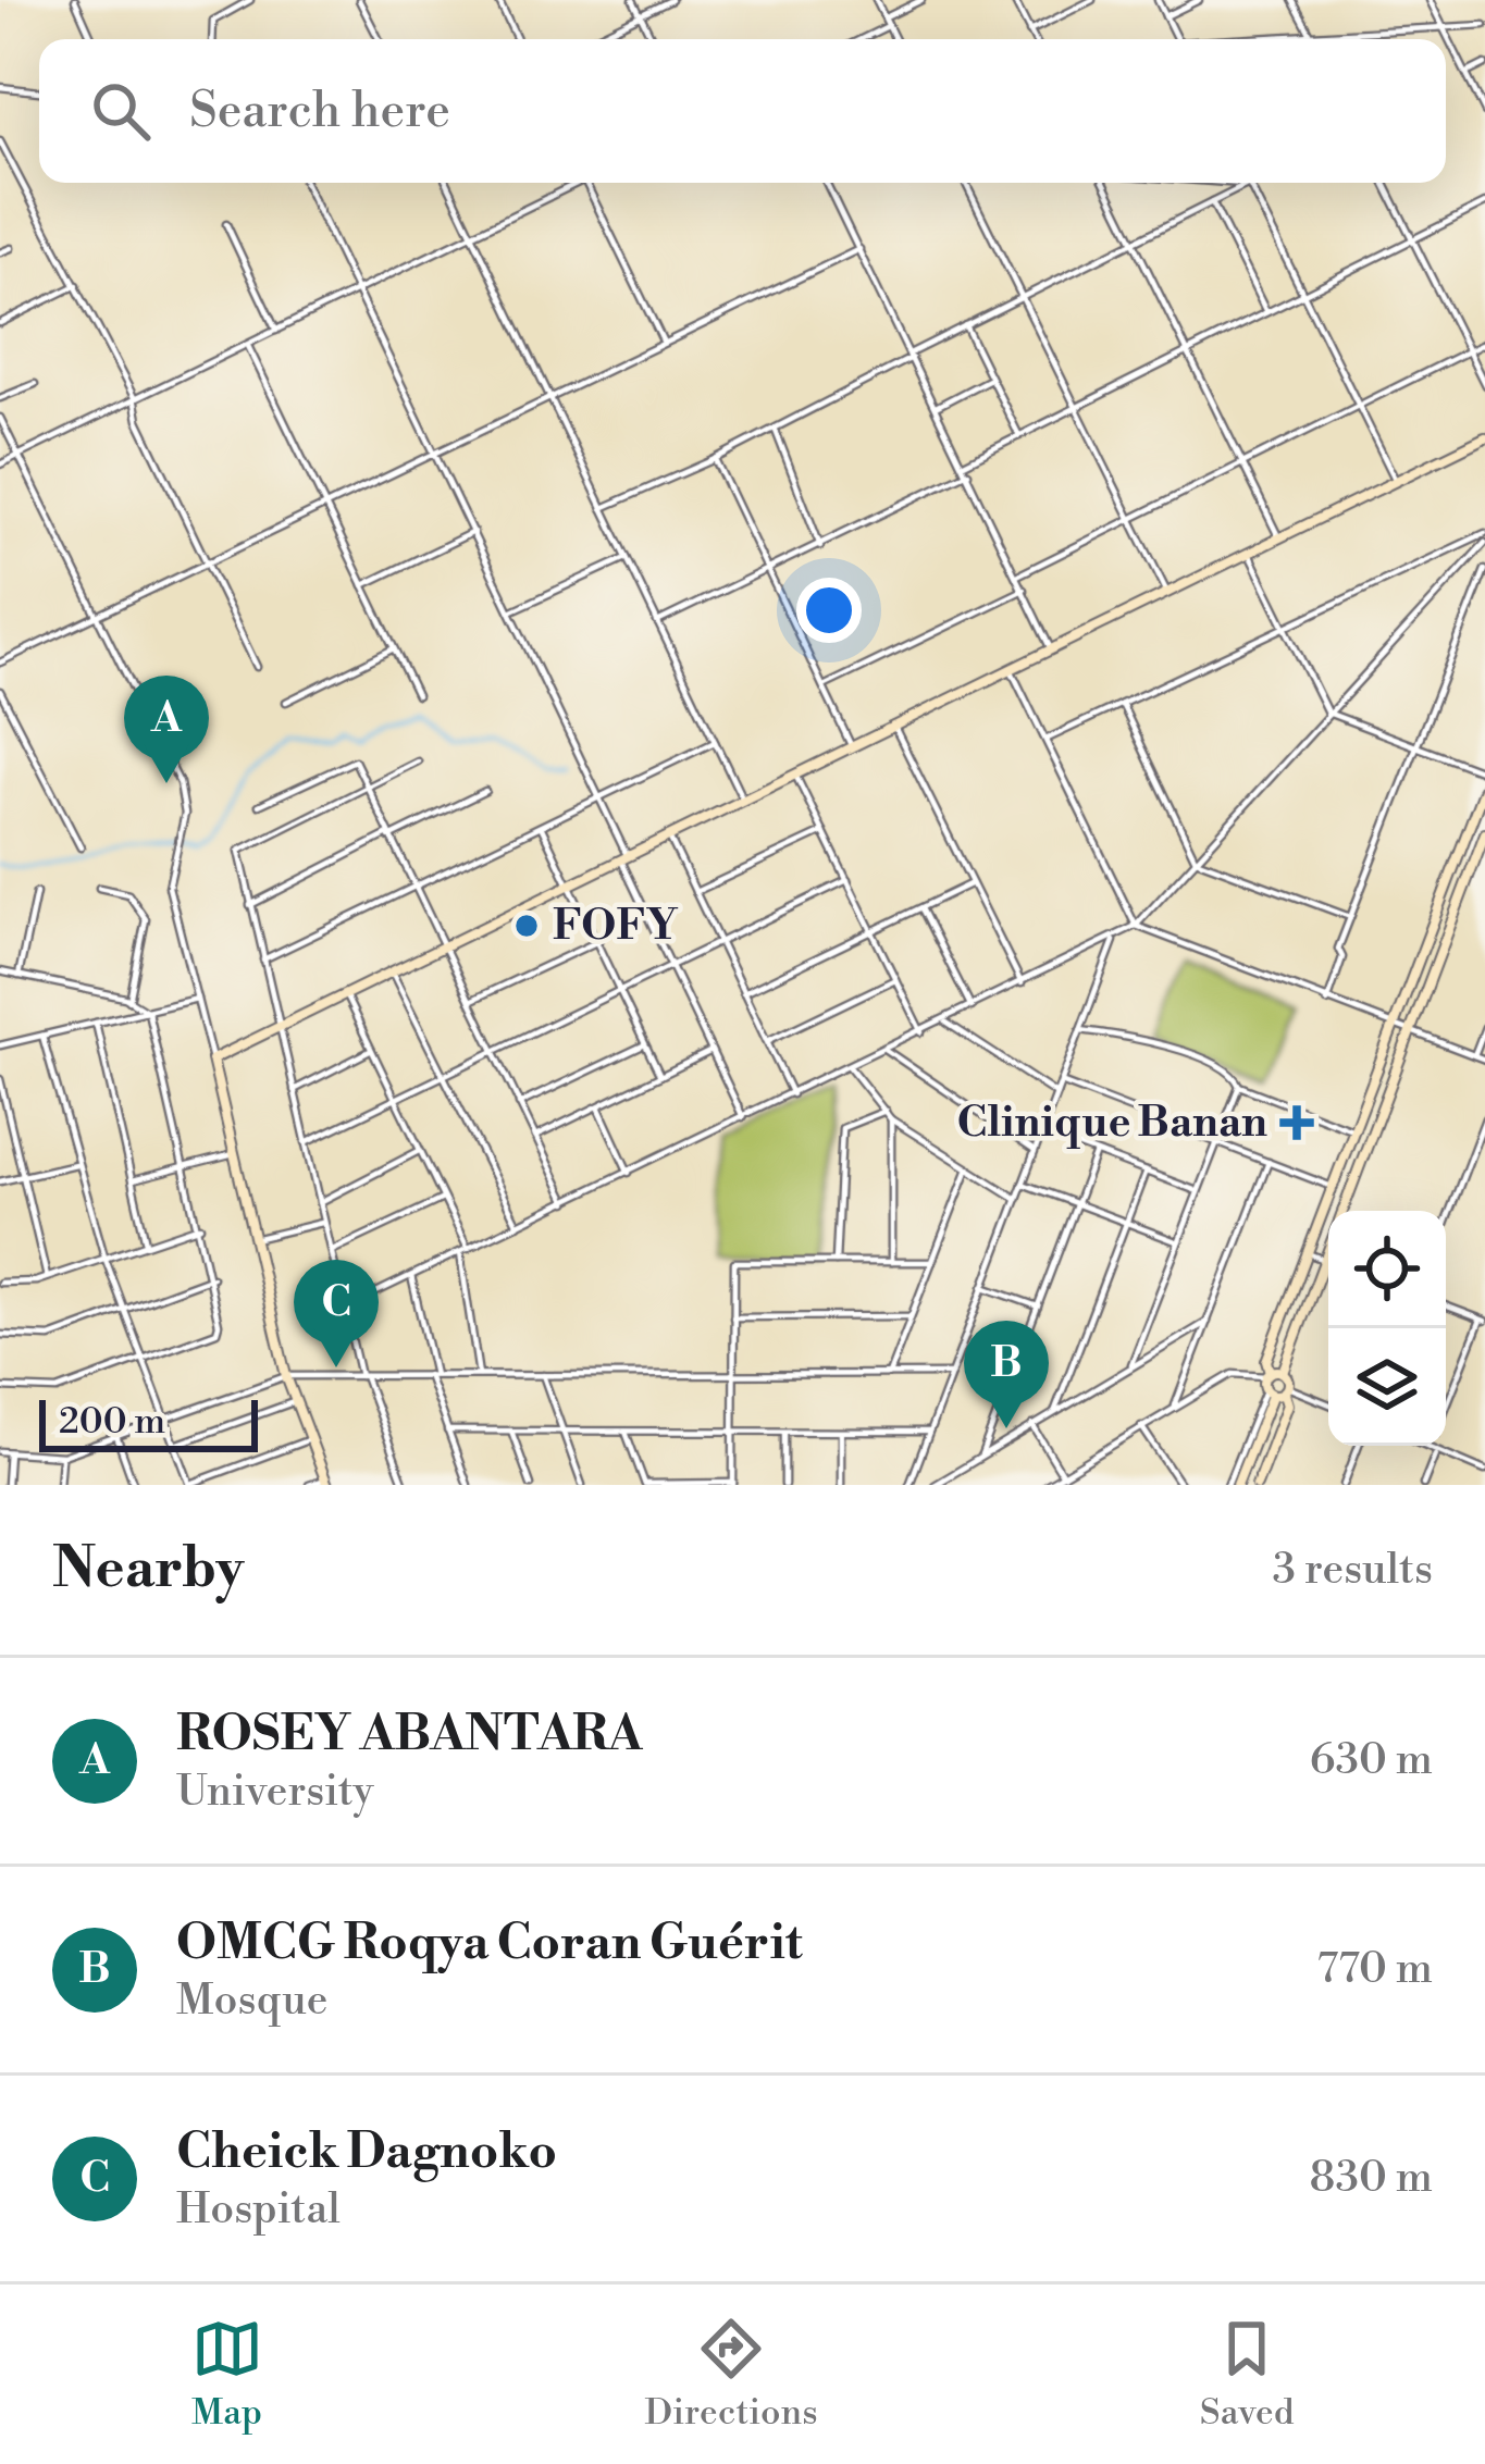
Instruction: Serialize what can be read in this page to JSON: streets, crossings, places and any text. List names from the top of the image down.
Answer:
{
  "places": {
    "other": ["FOFY"],
    "health": ["Clinique Banan"]
  },
  "scale_bar": "200 m",
  "page": {
    "search": "Search here",
    "pins": ["A", "C", "B"],
    "scale": "200 m",
    "heading": ["Nearby", "3 results"],
    "list": [
      {
        "mark": "A",
        "name": "ROSEY ABANTARA",
        "note": "University",
        "value": "630 m"
      },
      {
        "mark": "B",
        "name": "OMCG Roqya Coran Guérit",
        "note": "Mosque",
        "value": "770 m"
      },
      {
        "mark": "C",
        "name": "Cheick Dagnoko",
        "note": "Hospital",
        "value": "830 m"
      }
    ],
    "nav": ["Map", "Directions", "Saved"]
  }
}
